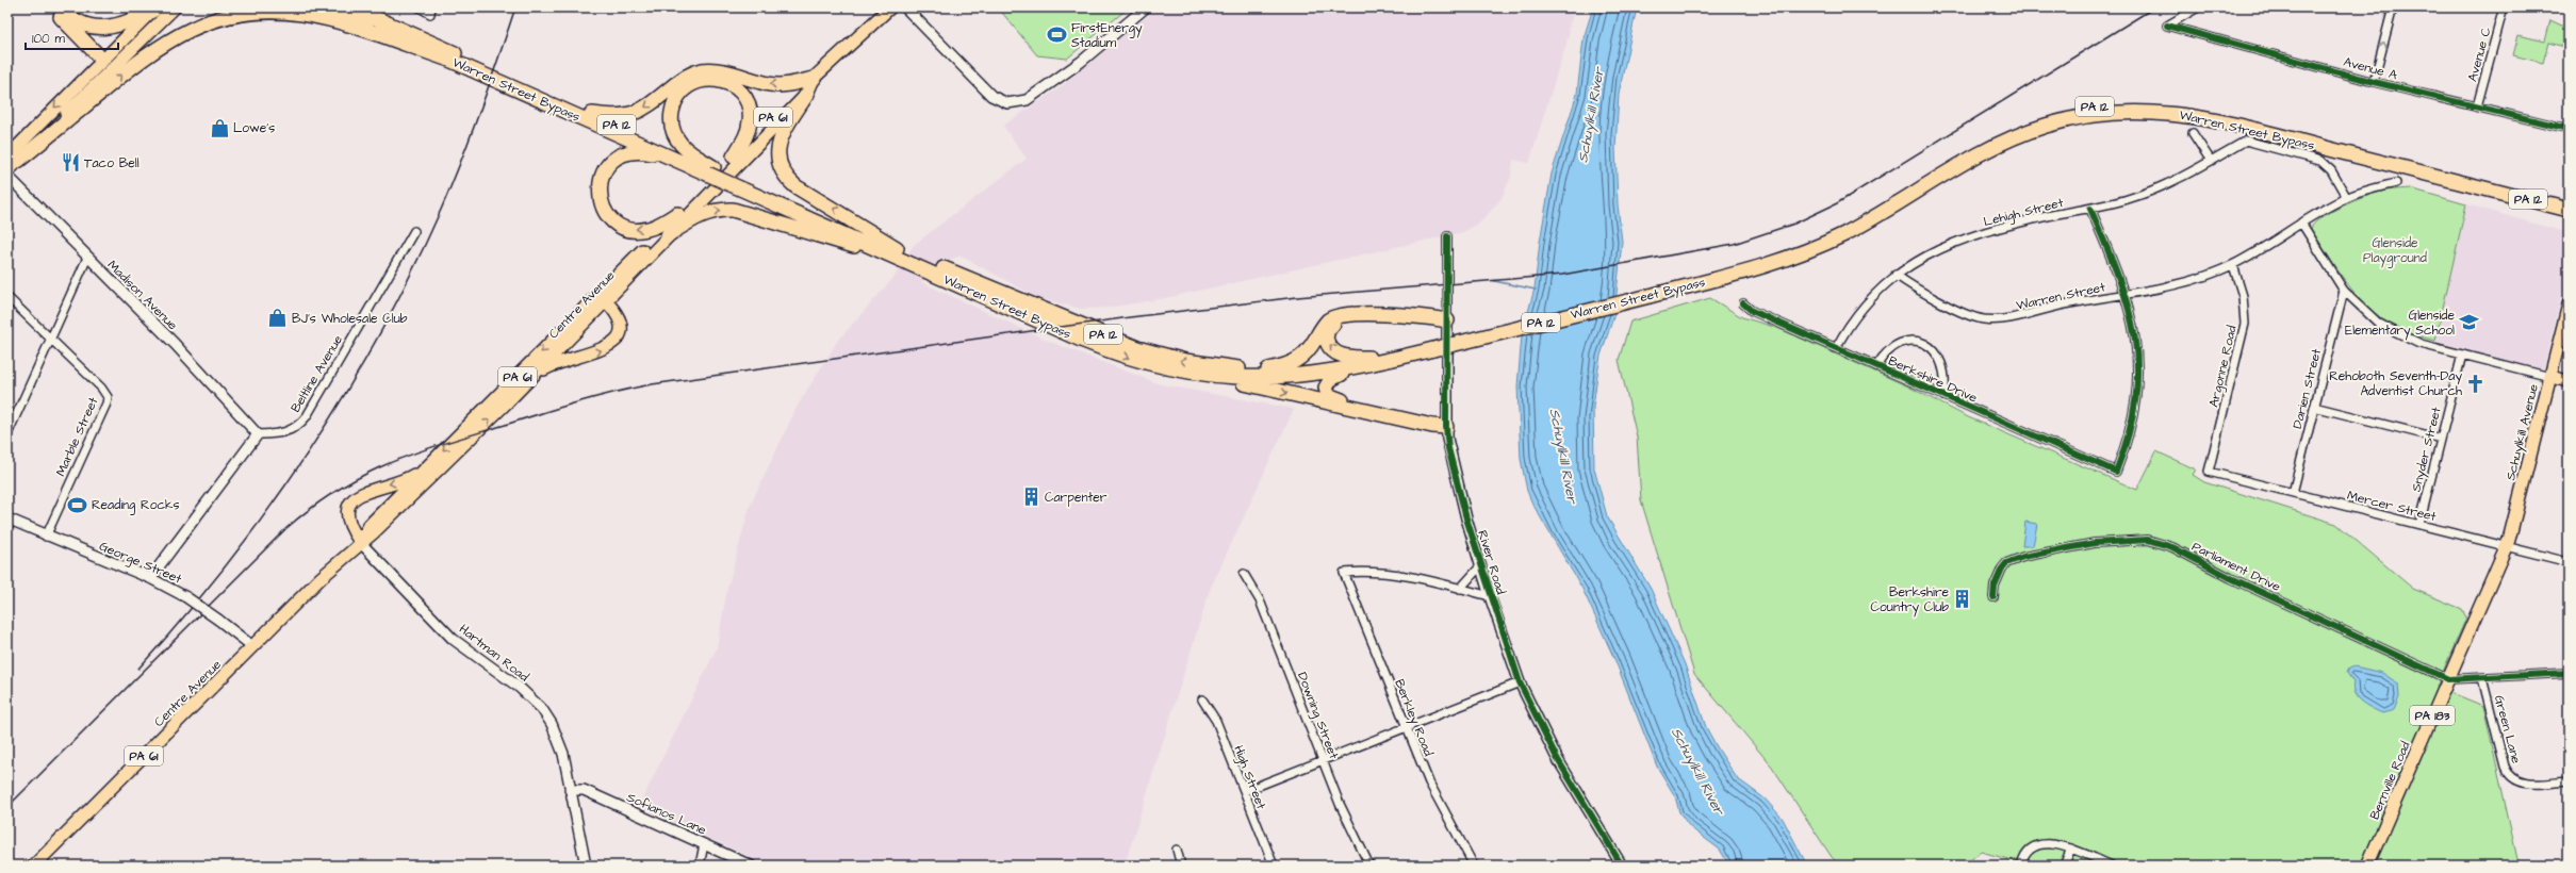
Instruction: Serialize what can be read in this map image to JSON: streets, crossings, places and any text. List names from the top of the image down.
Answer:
{
  "streets": {
    "highway": ["Warren Street Bypass", "PA 12"],
    "main road": [
      "PA 61",
      "Centre Avenue",
      "Schuylkill Avenue",
      "PA 183",
      "Bernville Road"
    ],
    "street": [
      "Avenue C",
      "Avenue A",
      "Lehigh Street",
      "Madison Avenue",
      "Warren Street",
      "Argonne Road",
      "Beltline Avenue",
      "Berkshire Drive",
      "Darien Street",
      "Marble Street",
      "Snyder Street",
      "Mercer Street",
      "George Street",
      "River Road",
      "Parliament Drive",
      "Hartman Road",
      "Downing Street",
      "Berkley Road",
      "Green Lane",
      "High Street",
      "Sofianos Lane"
    ]
  },
  "crossings": [
    ["Avenue C", "Avenue A"],
    ["Lehigh Street", "Warren Street"],
    ["Lehigh Street", "Berkshire Drive"],
    ["Madison Avenue", "Beltline Avenue"],
    ["Warren Street", "Argonne Road"],
    ["Warren Street", "Berkshire Drive"],
    ["Centre Avenue", "George Street"],
    ["Centre Avenue", "Hartman Road"],
    ["Argonne Road", "Mercer Street"],
    ["Darien Street", "Mercer Street"],
    ["Schuylkill Avenue", "Mercer Street"],
    ["Schuylkill Avenue", "Bernville Road"],
    ["Marble Street", "George Street"],
    ["Snyder Street", "Mercer Street"],
    ["Parliament Drive", "Green Lane"],
    ["Parliament Drive", "Bernville Road"],
    ["Hartman Road", "Sofianos Lane"]
  ],
  "water": ["Schuylkill River"],
  "parks": ["Glenside Playground"],
  "places": {
    "sports": ["FirstEnergy Stadium", "Reading Rocks"],
    "shop": ["Lowe's", "BJ's Wholesale Club"],
    "restaurant": ["Taco Bell"],
    "school or university": ["Glenside Elementary School"],
    "church": ["Rehoboth Seventh-Day Adventist Church"],
    "building": ["Carpenter", "Berkshire Country Club"]
  },
  "scale_bar": "100 m"
}
